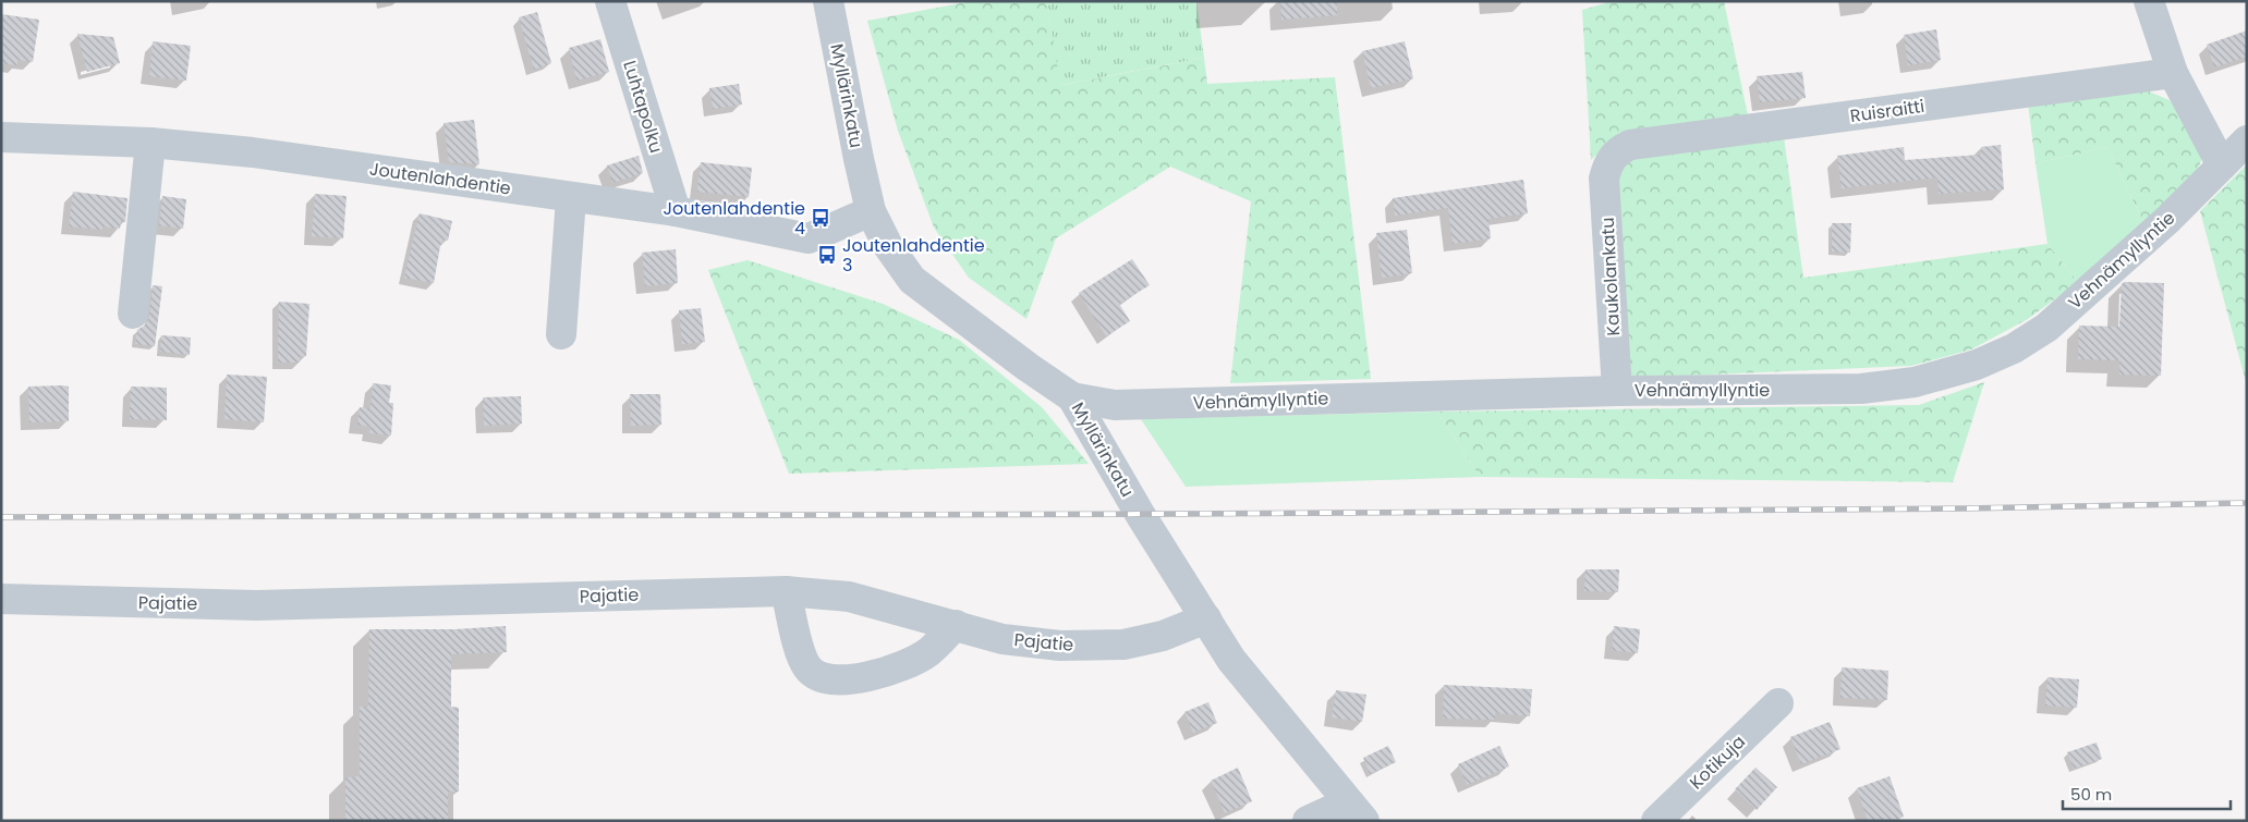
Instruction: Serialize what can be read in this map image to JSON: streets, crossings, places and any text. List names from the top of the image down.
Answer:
{
  "streets": {
    "street": [
      "Myllärinkatu",
      "Luhtapolku",
      "Ruisraitti",
      "Joutenlahdentie",
      "Vehnämyllyntie",
      "Kaukolankatu",
      "Pajatie",
      "Kotikuja"
    ]
  },
  "crossings": [
    ["Myllärinkatu", "Joutenlahdentie"],
    ["Myllärinkatu", "Vehnämyllyntie"],
    ["Myllärinkatu", "Pajatie"],
    ["Luhtapolku", "Joutenlahdentie"],
    ["Ruisraitti", "Kaukolankatu"],
    ["Vehnämyllyntie", "Kaukolankatu"]
  ],
  "places": {
    "bus stop": ["Joutenlahdentie 4", "Joutenlahdentie 3"]
  },
  "scale_bar": "50 m"
}
